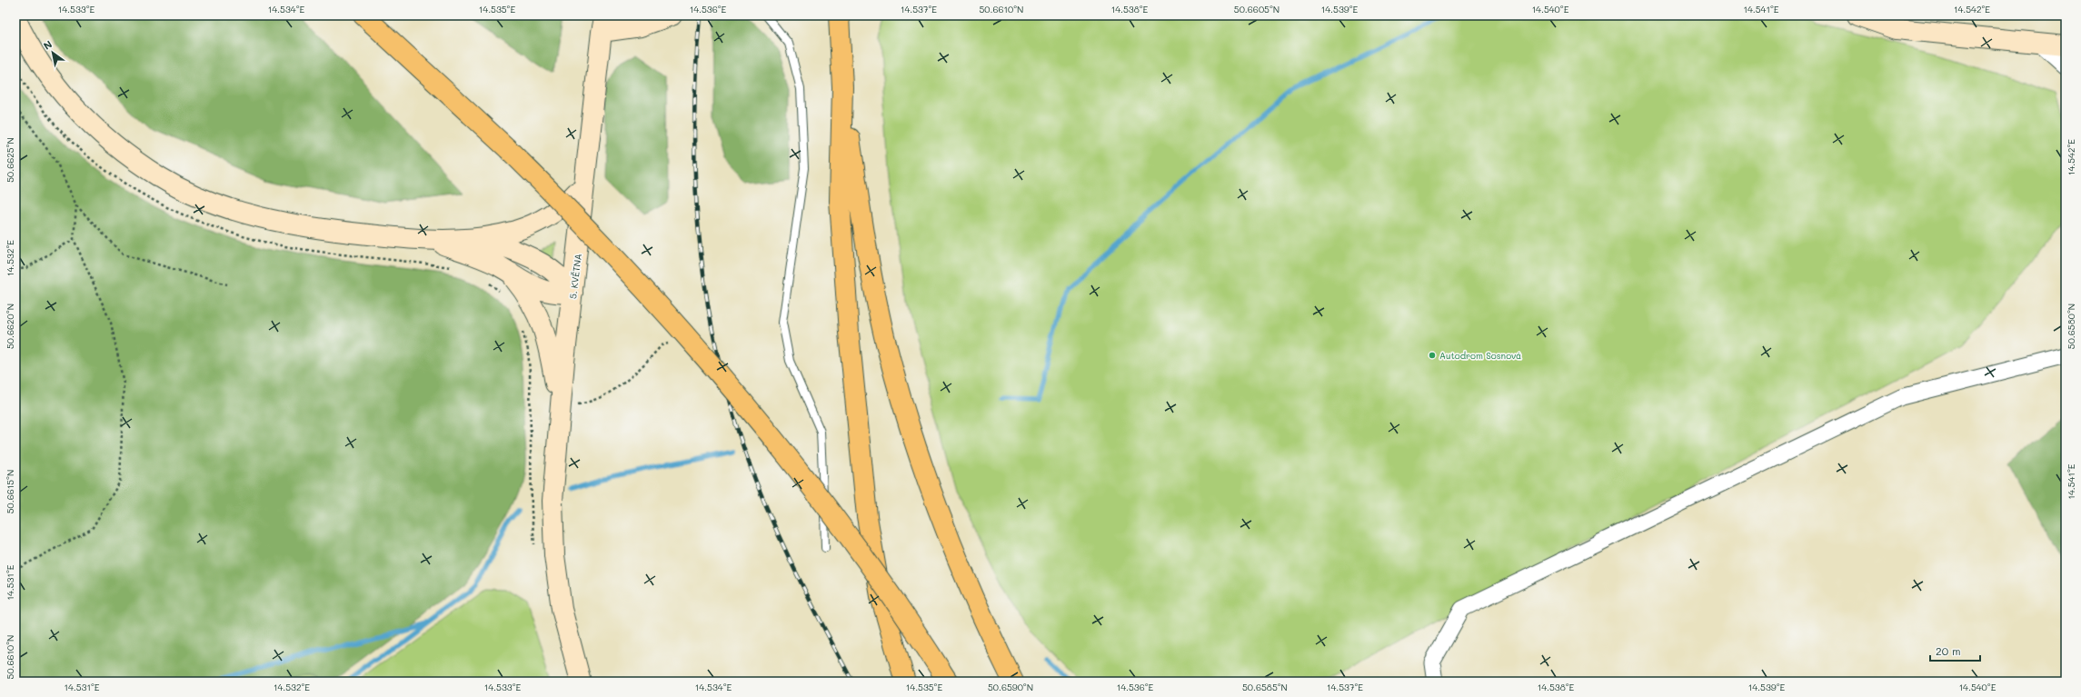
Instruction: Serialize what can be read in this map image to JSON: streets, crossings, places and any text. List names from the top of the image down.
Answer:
{
  "streets": {
    "street": ["5. KVĚTNA"]
  },
  "places": ["Autodrom Sosnová"],
  "scale_bar": "20 m",
  "north": "top left",
  "coordinates": [
    "14.533°E",
    "14.534°E",
    "14.535°E",
    "14.536°E",
    "14.537°E",
    "50.6610°N",
    "14.538°E",
    "50.6605°N",
    "14.539°E",
    "14.540°E",
    "14.541°E",
    "14.542°E",
    "50.6625°N",
    "14.532°E",
    "50.6620°N",
    "50.6580°N",
    "50.6615°N",
    "14.531°E",
    "50.6590°N",
    "50.6585°N"
  ]
}
